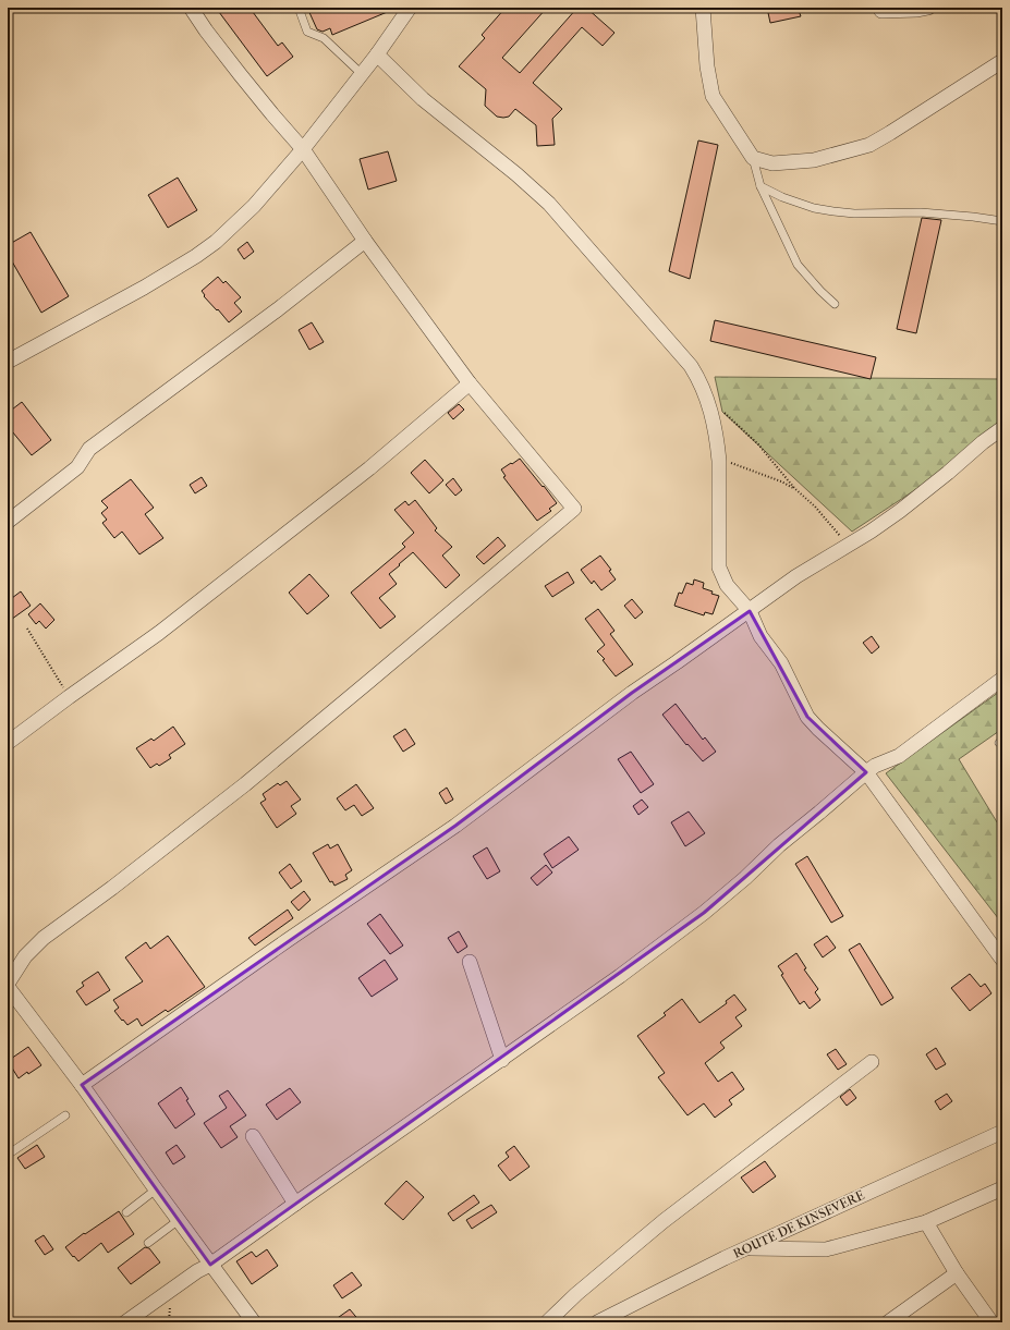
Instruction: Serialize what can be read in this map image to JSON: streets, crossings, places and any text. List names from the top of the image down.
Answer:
{
  "streets": {
    "street": ["ROUTE DE KINSEVERE"]
  }
}
